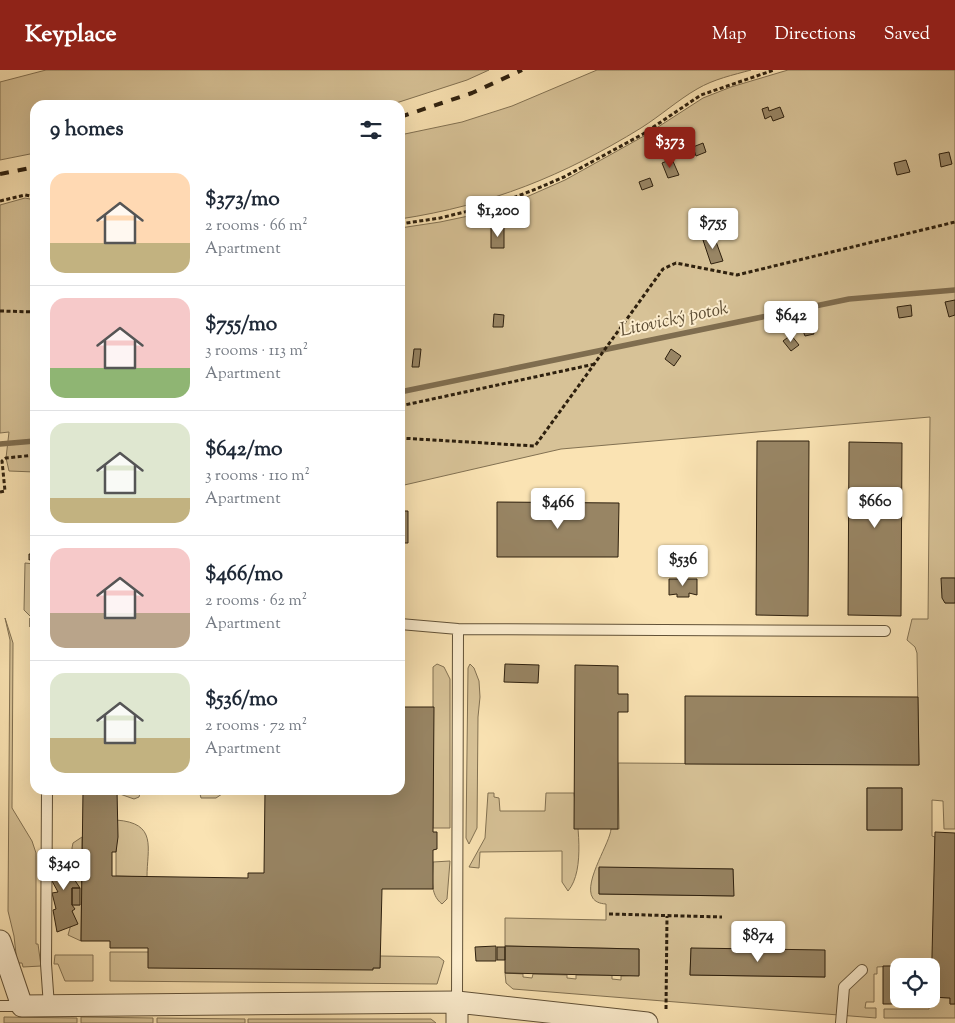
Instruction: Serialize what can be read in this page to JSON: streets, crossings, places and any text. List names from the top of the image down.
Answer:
{
  "water": ["Litovický potok"],
  "page": {
    "header": "Keyplace",
    "nav": ["Map", "Directions", "Saved"],
    "heading": "9 homes",
    "price": [
      "$373",
      "$1,200",
      "$755",
      "$642",
      "$660",
      "$466",
      "$536",
      "$340",
      "$874"
    ],
    "list": [
      {
        "name": "$373/mo",
        "note": "2 rooms · 66 m² · Apartment"
      },
      {
        "name": "$755/mo",
        "note": "3 rooms · 113 m² · Apartment"
      },
      {
        "name": "$642/mo",
        "note": "3 rooms · 110 m² · Apartment"
      },
      {
        "name": "$466/mo",
        "note": "2 rooms · 62 m² · Apartment"
      },
      {
        "name": "$536/mo",
        "note": "2 rooms · 72 m² · Apartment"
      }
    ]
  }
}
